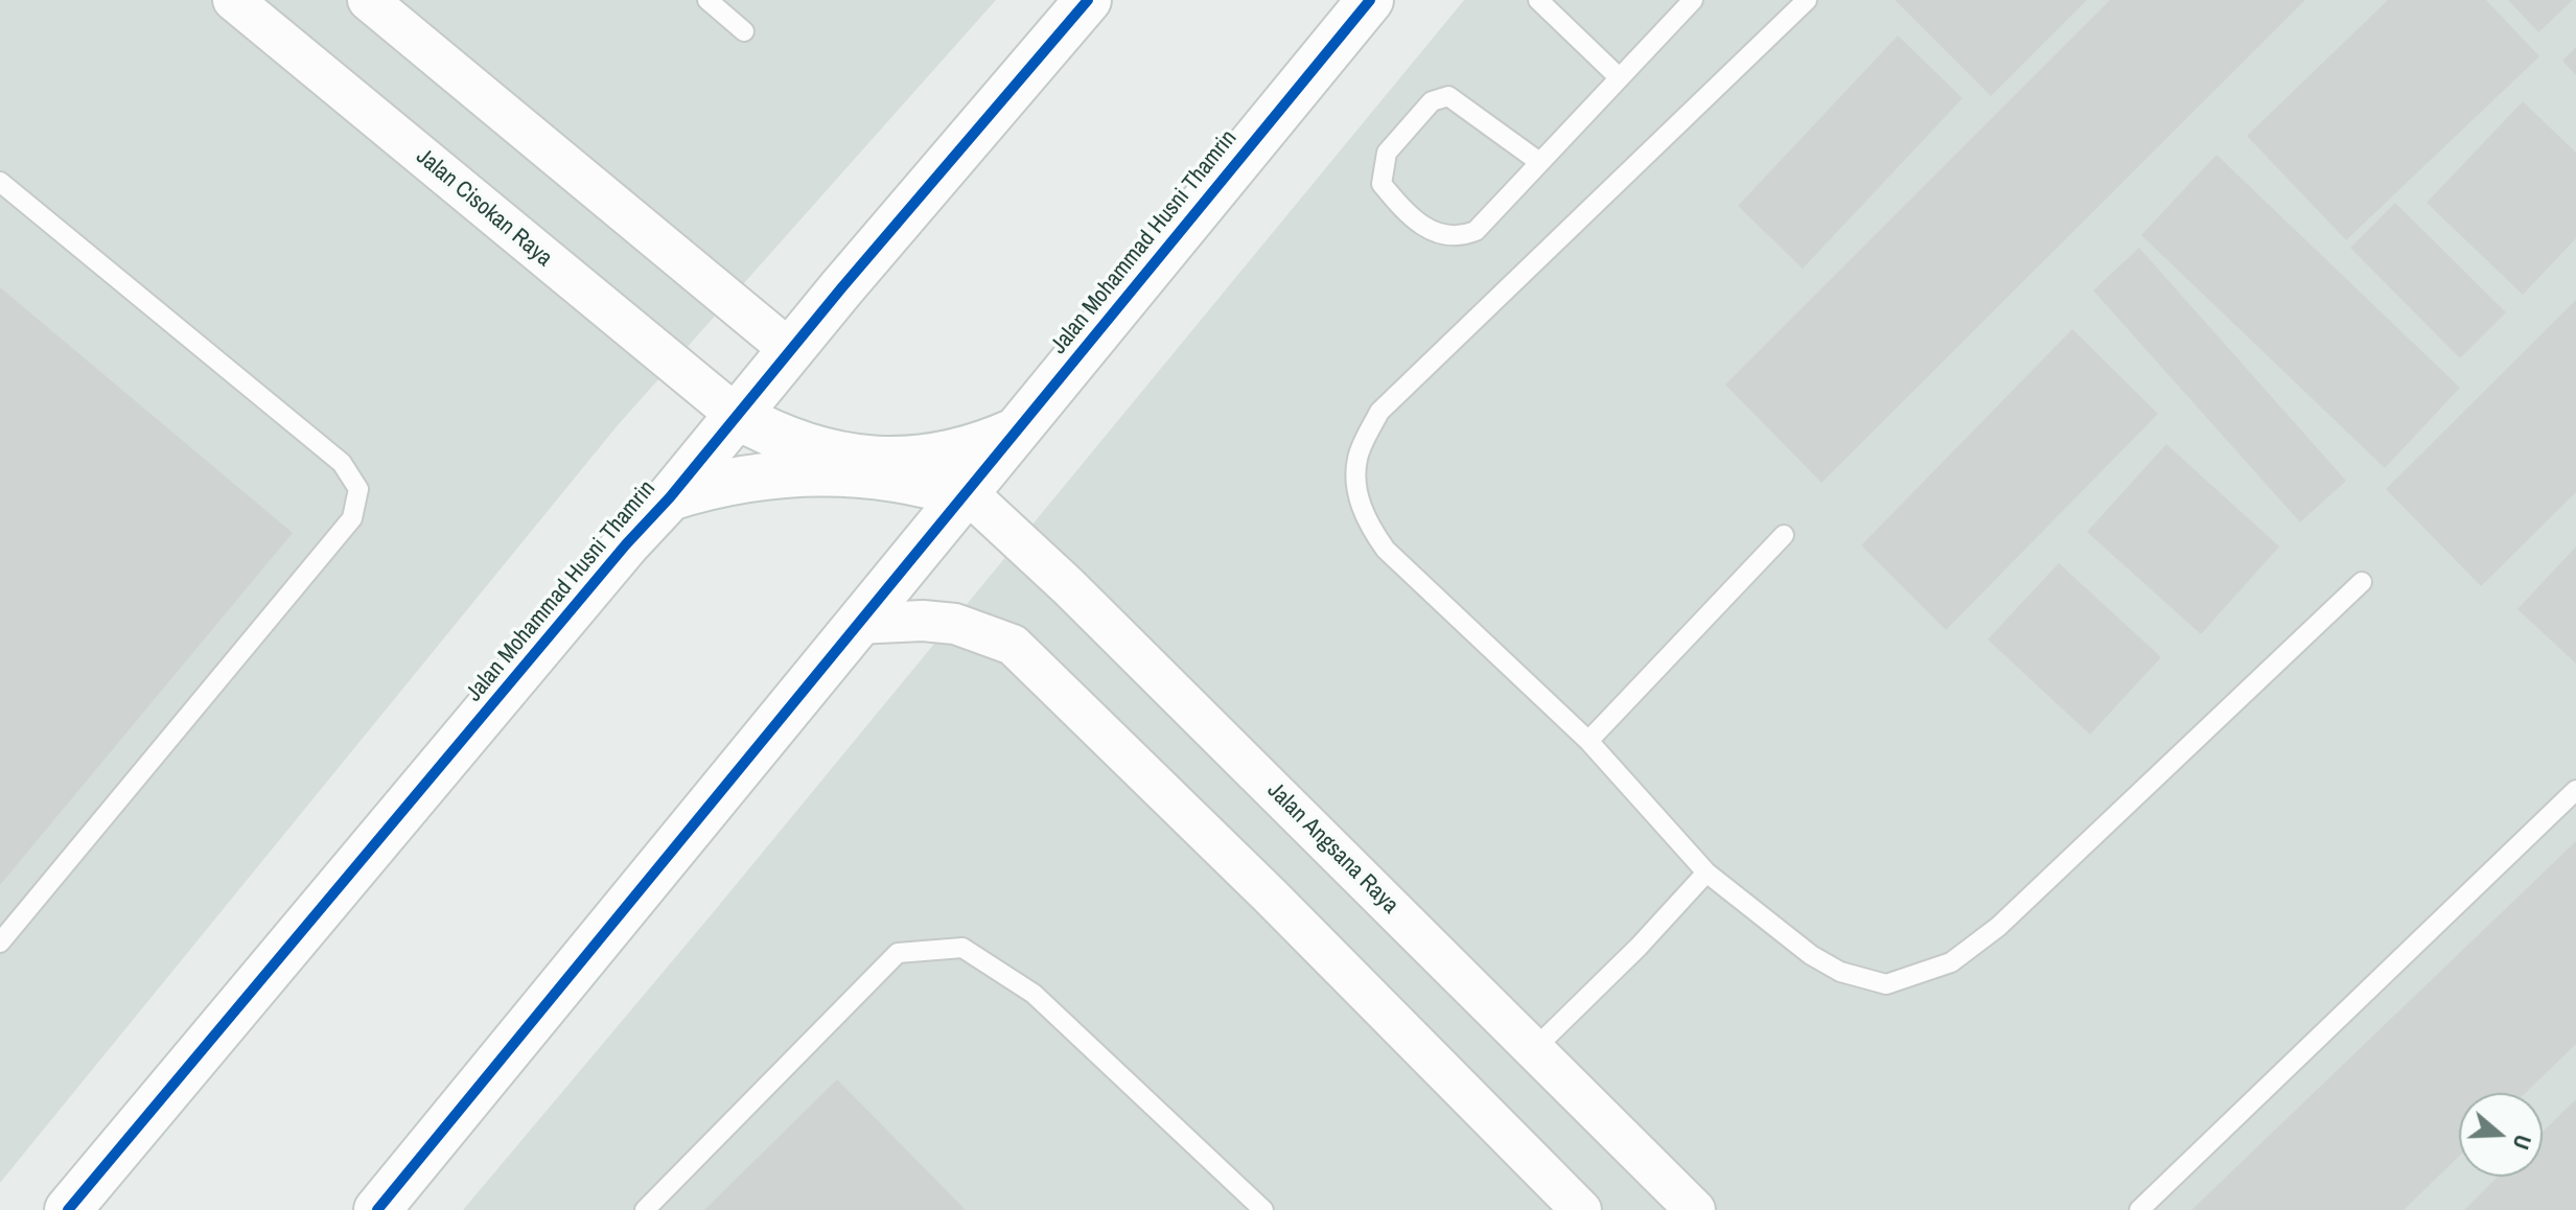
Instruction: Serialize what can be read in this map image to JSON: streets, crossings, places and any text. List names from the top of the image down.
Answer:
{
  "streets": {
    "street": ["Jalan Cisokan Raya", "Jalan Mohammad Husni Thamrin", "Jalan Angsana Raya"]
  },
  "crossings": [
    ["Jalan Cisokan Raya", "Jalan Mohammad Husni Thamrin"],
    ["Jalan Mohammad Husni Thamrin", "Jalan Angsana Raya"]
  ],
  "north": "right"
}
